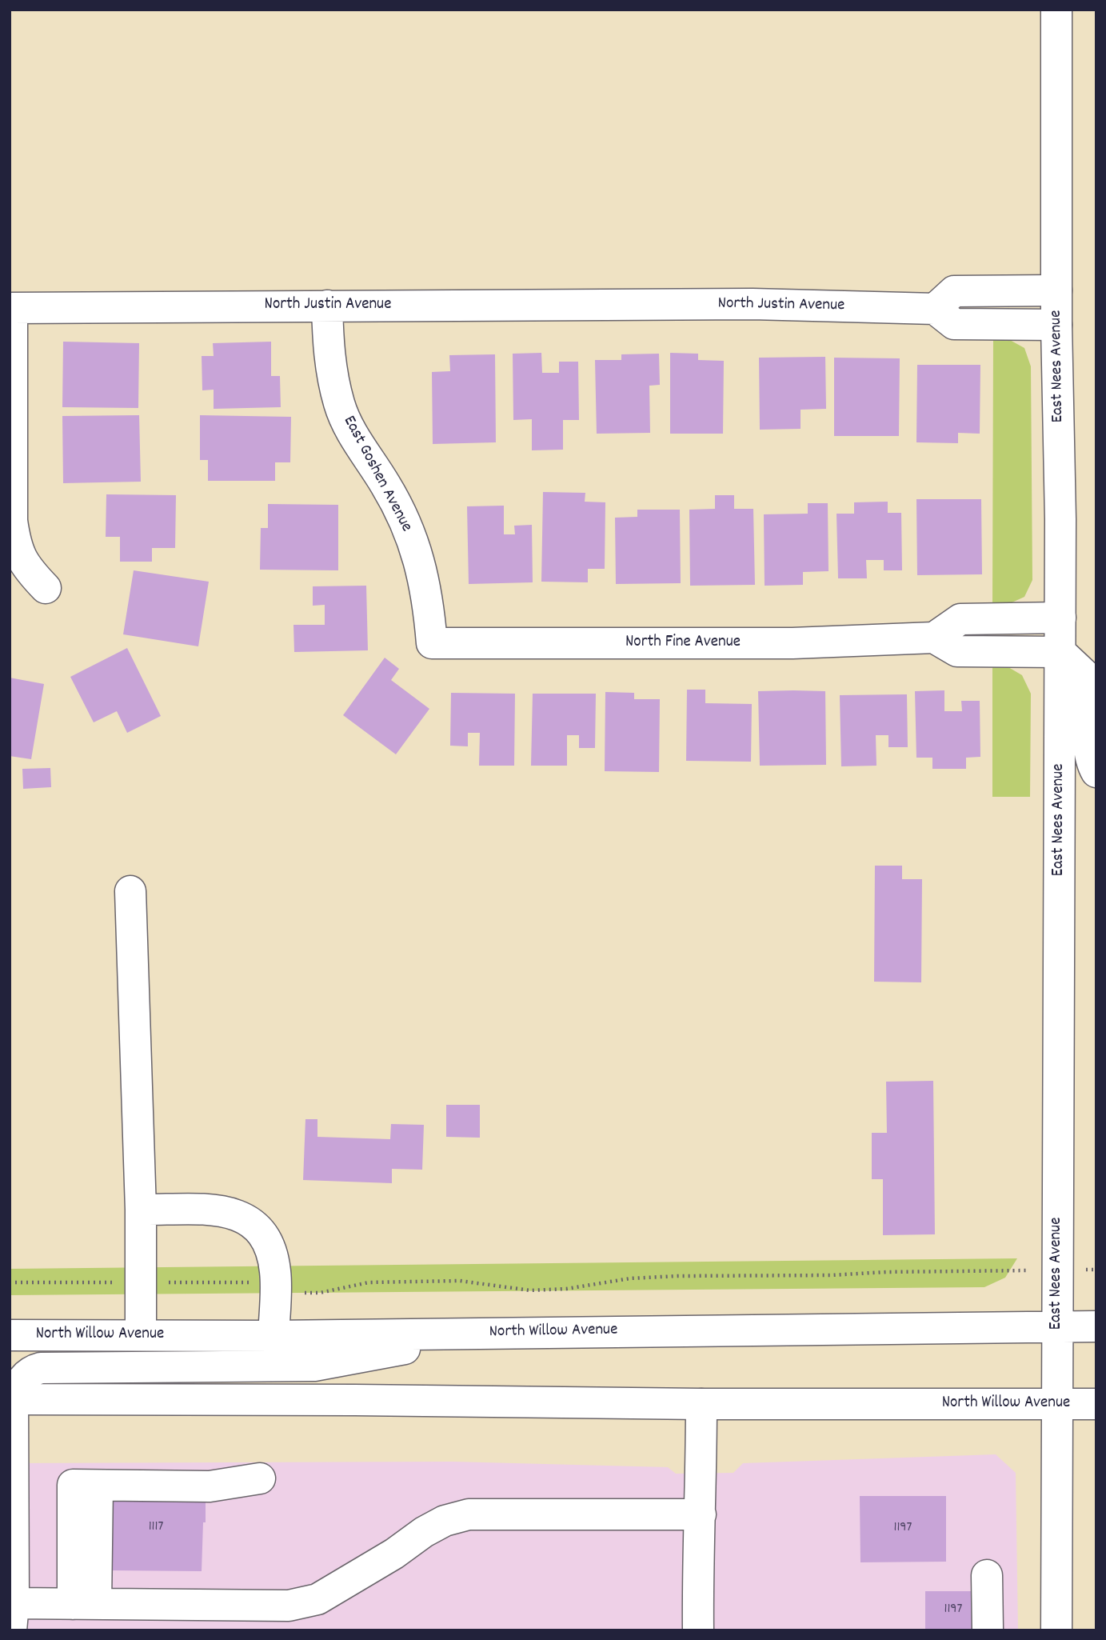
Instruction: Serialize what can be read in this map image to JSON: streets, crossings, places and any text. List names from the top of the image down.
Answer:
{
  "streets": {
    "main road": [
      "North Justin Avenue",
      "East Nees Avenue",
      "East Goshen Avenue",
      "North Fine Avenue",
      "North Willow Avenue"
    ]
  },
  "crossings": [
    ["North Justin Avenue", "East Goshen Avenue"],
    ["East Nees Avenue", "North Willow Avenue"],
    ["East Goshen Avenue", "North Fine Avenue"]
  ],
  "house_numbers": ["1117", "1197", "1197"]
}
